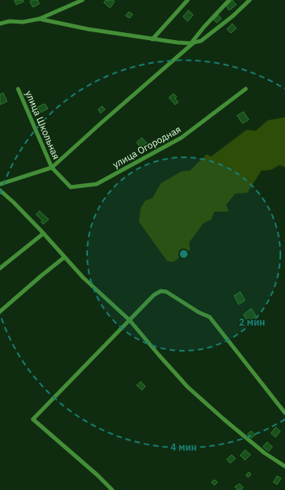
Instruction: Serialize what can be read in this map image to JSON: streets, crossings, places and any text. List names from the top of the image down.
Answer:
{
  "streets": {
    "street": ["улица Школьная", "улица Огородная"]
  },
  "crossings": [
    ["улица Школьная", "улица Огородная"]
  ],
  "rings": ["2 мин", "4 мин"]
}
